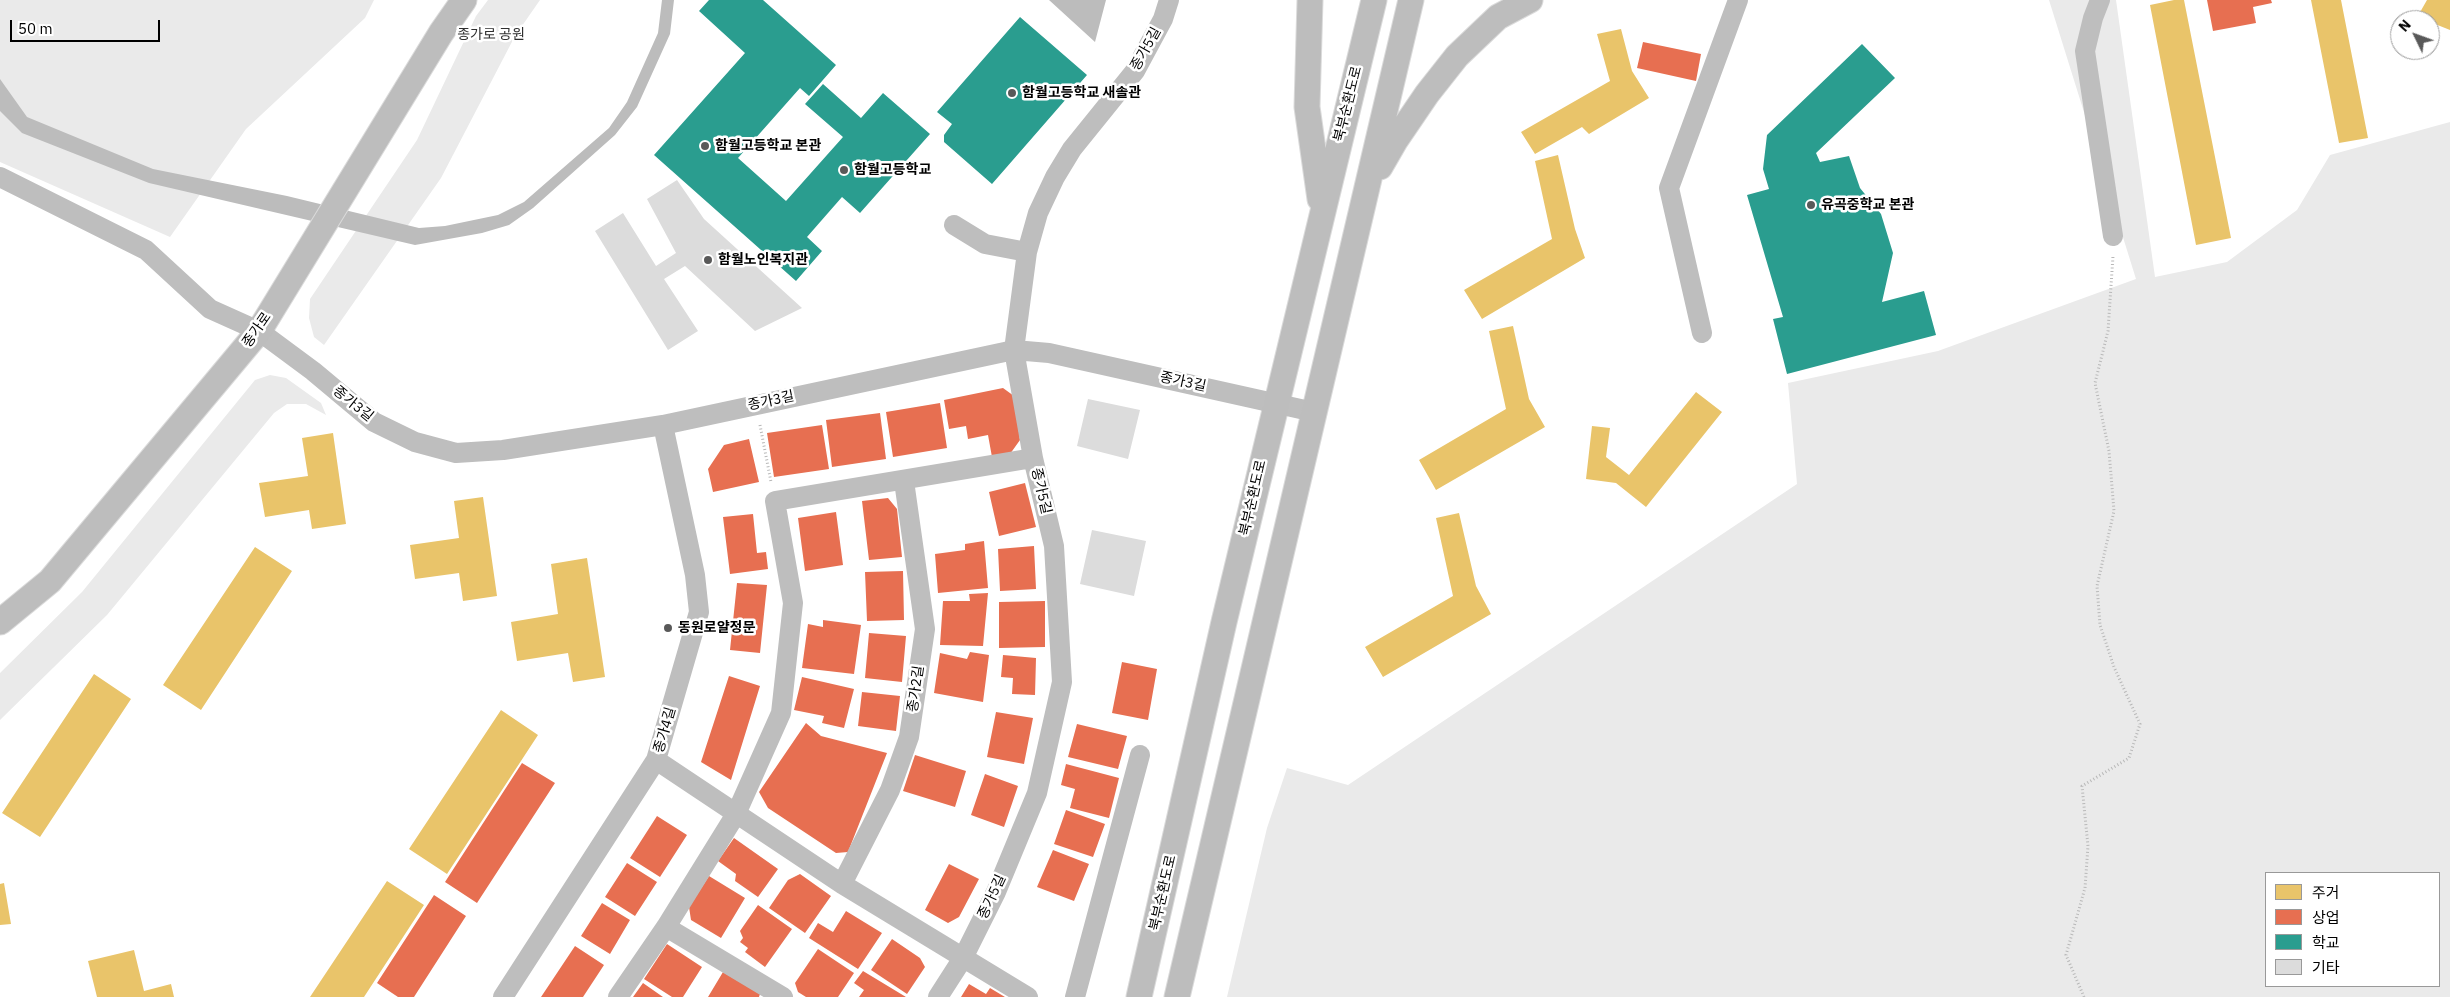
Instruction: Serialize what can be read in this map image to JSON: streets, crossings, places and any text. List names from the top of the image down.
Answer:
{
  "streets": {
    "main road": ["북부순환도로", "종가로"],
    "street": [
      "종가5길",
      "종가3길",
      "종가2길",
      "종가4길"
    ]
  },
  "crossings": [
    ["종가5길", "종가3길"],
    ["북부순환도로", "종가3길"],
    ["종가로", "종가3길"],
    ["종가3길", "종가4길"]
  ],
  "parks": ["종가로 공원"],
  "places": [
    "함월고등학교 새솔관",
    "함월고등학교 본관",
    "함월고등학교",
    "유곡중학교 본관",
    "함월노인복지관",
    "동원로얄정문"
  ],
  "legend": [
    "주거",
    "상업",
    "학교",
    "기타"
  ],
  "scale_bar": "50 m",
  "north": "top left"
}
